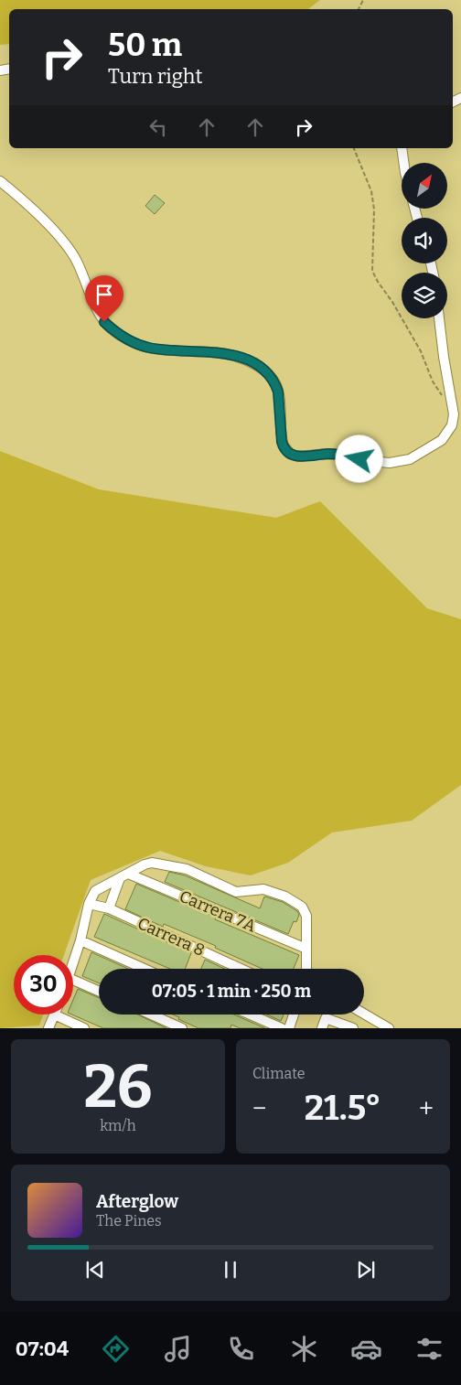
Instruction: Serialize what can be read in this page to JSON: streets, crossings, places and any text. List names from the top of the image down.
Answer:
{
  "streets": {
    "street": ["Carrera 7A", "Carrera 8"]
  },
  "north": "top right",
  "page": {
    "turn": ["50 m", "Turn right"],
    "limit": "30",
    "trip": "07:05 · 1 min · 250 m",
    "tile": [
      ["26", "km/h"],
      "Climate"
    ],
    "heat": ["−", "21.5°", "+"],
    "song": ["Afterglow", "The Pines"],
    "tabs": "07:04"
  }
}
